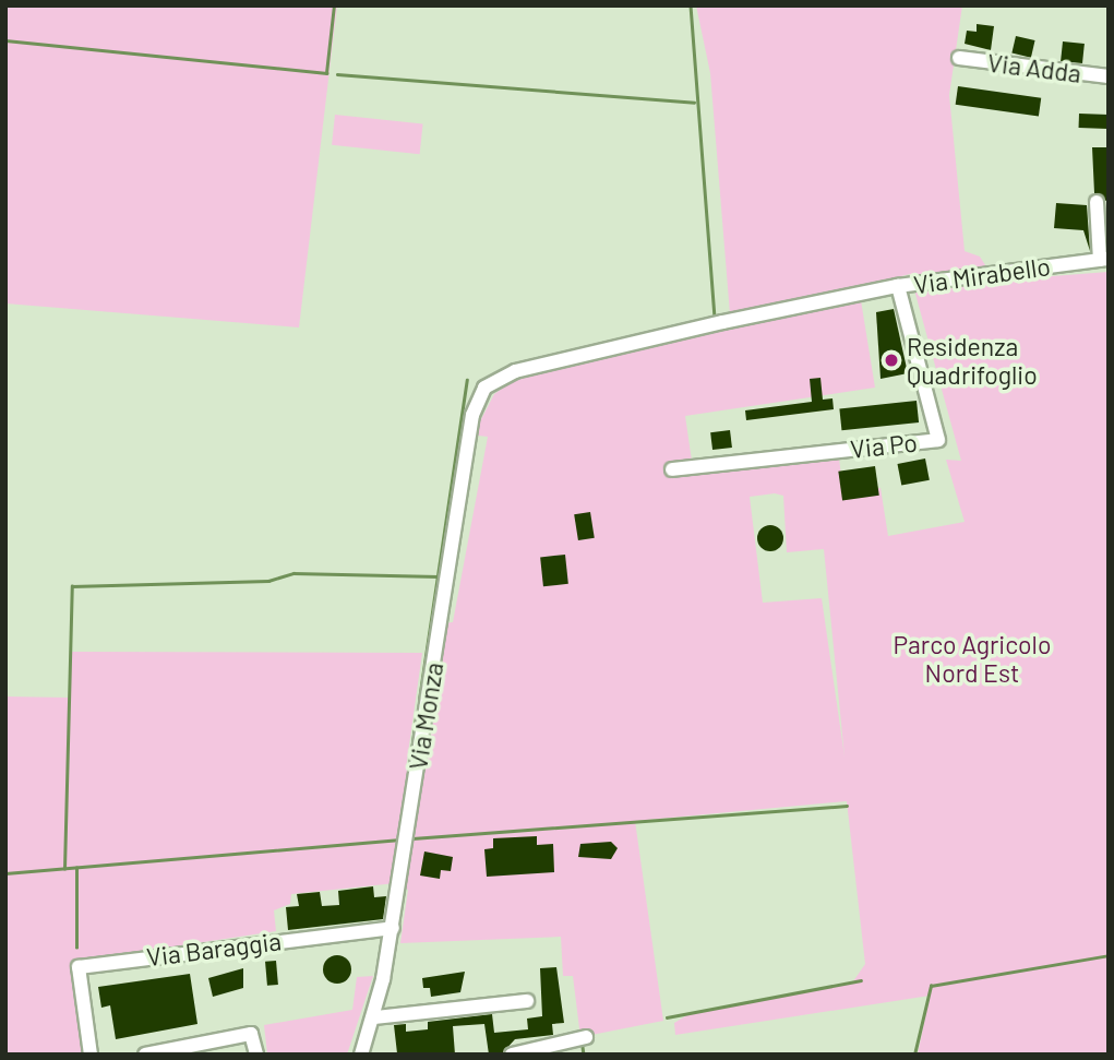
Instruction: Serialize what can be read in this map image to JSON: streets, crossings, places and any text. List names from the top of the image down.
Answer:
{
  "streets": {
    "street": [
      "Via Adda",
      "Via Mirabello",
      "Via Po",
      "Via Monza",
      "Via Baraggia"
    ]
  },
  "crossings": [
    ["Via Mirabello", "Via Po"],
    ["Via Mirabello", "Via Monza"],
    ["Via Monza", "Via Baraggia"]
  ],
  "parks": ["Parco Agricolo Nord Est"],
  "places": ["Residenza Quadrifoglio"]
}
